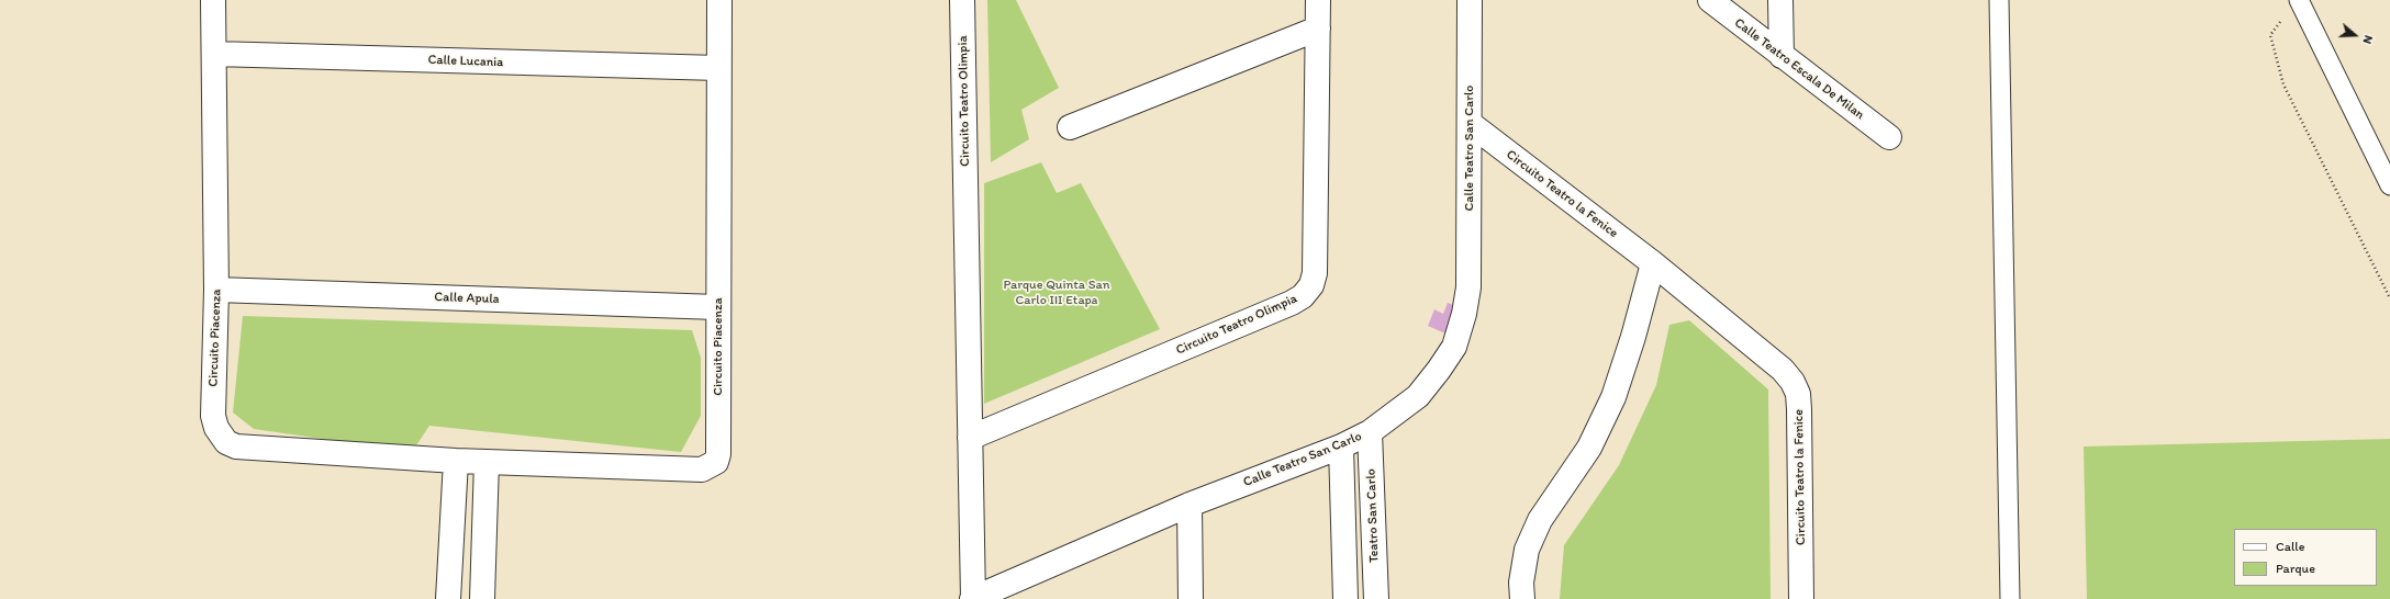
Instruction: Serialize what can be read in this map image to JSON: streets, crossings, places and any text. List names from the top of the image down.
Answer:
{
  "streets": {
    "street": [
      "Calle Lucania",
      "Calle Teatro Escala De Milan",
      "Circuito Teatro Olimpia",
      "Calle Teatro San Carlo",
      "Circuito Teatro la Fenice",
      "Calle Apula",
      "Circuito Piacenza",
      "Teatro San Carlo"
    ]
  },
  "crossings": [
    ["Calle Lucania", "Circuito Piacenza"],
    ["Circuito Teatro Olimpia", "Calle Teatro San Carlo"],
    ["Calle Teatro San Carlo", "Circuito Teatro la Fenice"],
    ["Calle Teatro San Carlo", "Teatro San Carlo"],
    ["Calle Apula", "Circuito Piacenza"]
  ],
  "parks": ["Parque Quinta San Carlo III Etapa"],
  "legend": ["Calle", "Parque"],
  "north": "right"
}
